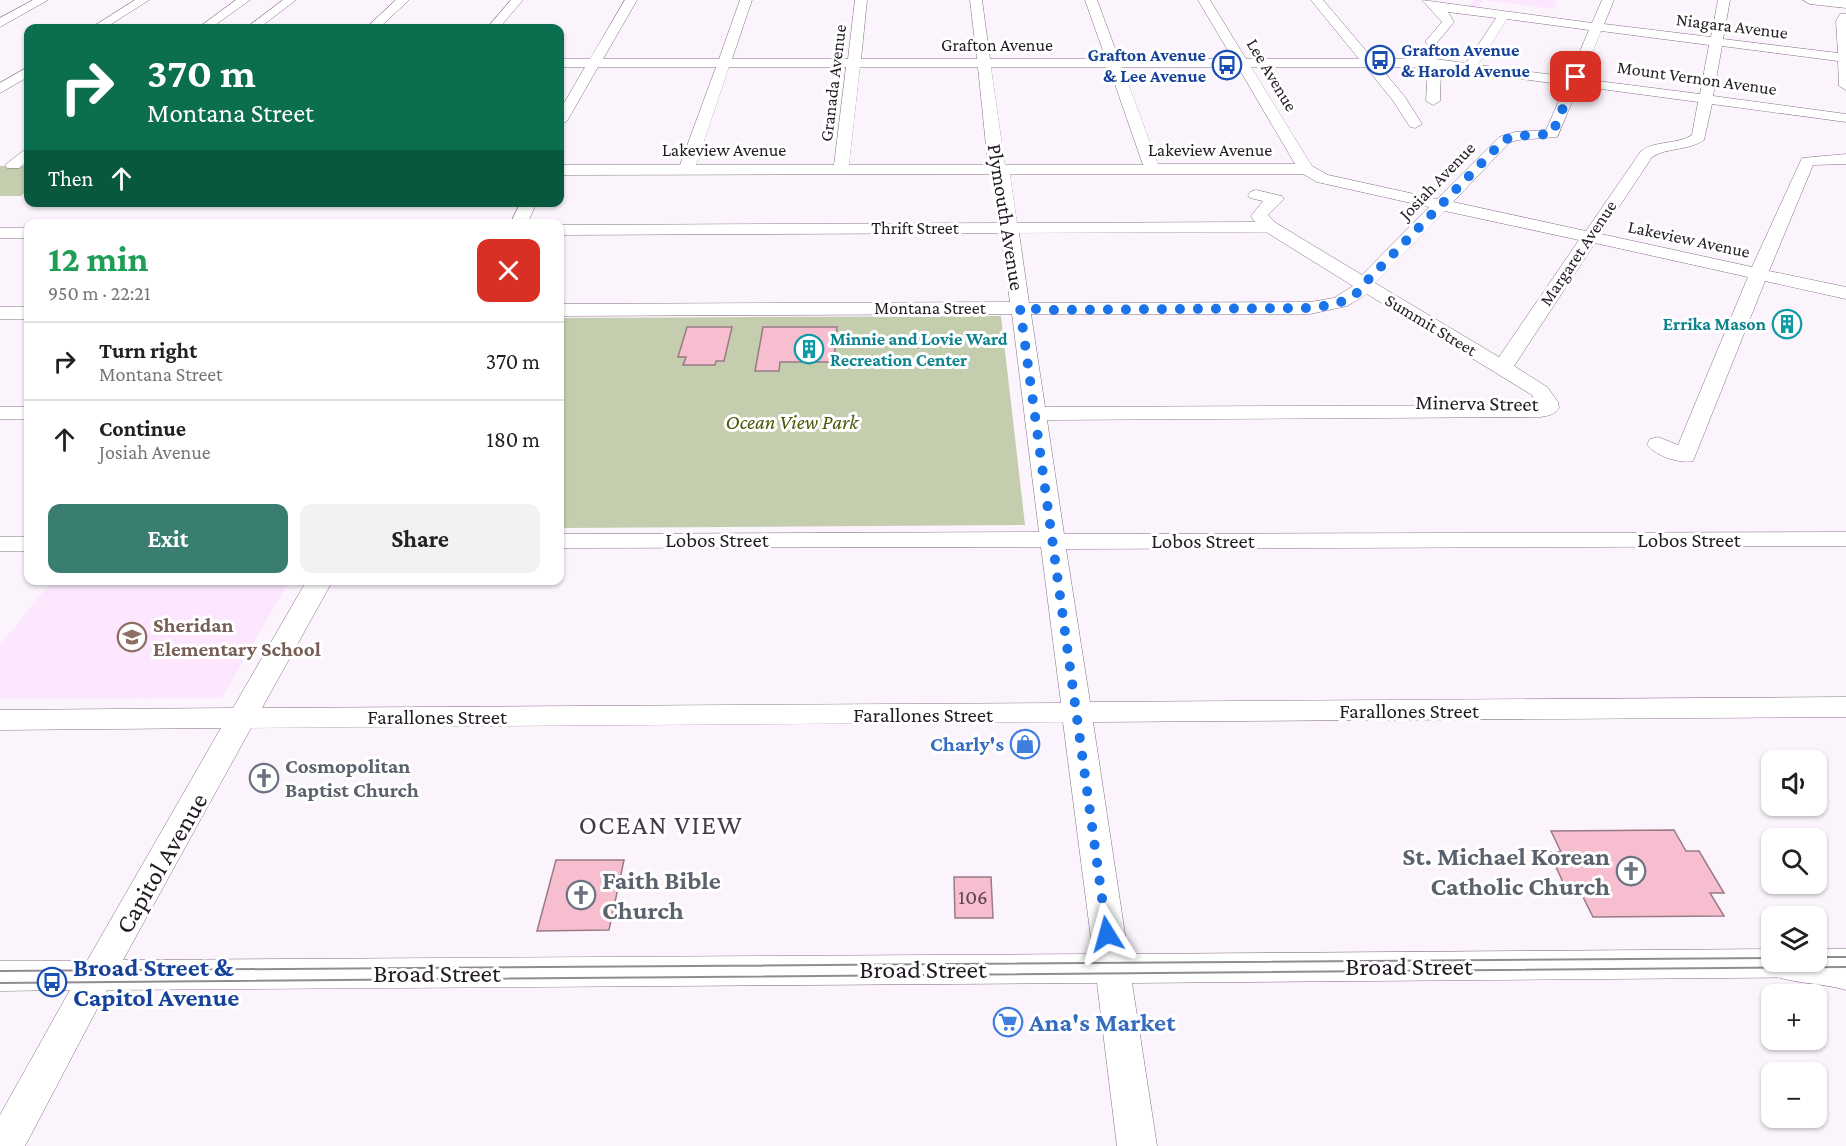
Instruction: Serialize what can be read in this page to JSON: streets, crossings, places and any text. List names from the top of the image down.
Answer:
{
  "streets": {
    "street": [
      "Niagara Avenue",
      "Grafton Avenue",
      "Lee Avenue",
      "Mount Vernon Avenue",
      "Granada Avenue",
      "Lakeview Avenue",
      "Josiah Avenue",
      "Plymouth Avenue",
      "Thrift Street",
      "Margaret Avenue",
      "Montana Street",
      "Summit Street",
      "Minerva Street",
      "Lobos Street",
      "Farallones Street",
      "Capitol Avenue",
      "Broad Street"
    ]
  },
  "crossings": [
    ["Grafton Avenue", "Lee Avenue"],
    ["Grafton Avenue", "Mount Vernon Avenue"],
    ["Grafton Avenue", "Granada Avenue"],
    ["Grafton Avenue", "Plymouth Avenue"],
    ["Lee Avenue", "Lakeview Avenue"],
    ["Mount Vernon Avenue", "Josiah Avenue"],
    ["Mount Vernon Avenue", "Margaret Avenue"],
    ["Granada Avenue", "Lakeview Avenue"],
    ["Lakeview Avenue", "Josiah Avenue"],
    ["Lakeview Avenue", "Plymouth Avenue"],
    ["Lakeview Avenue", "Margaret Avenue"],
    ["Josiah Avenue", "Montana Street"],
    ["Josiah Avenue", "Summit Street"],
    ["Plymouth Avenue", "Thrift Street"],
    ["Plymouth Avenue", "Montana Street"],
    ["Plymouth Avenue", "Minerva Street"],
    ["Plymouth Avenue", "Lobos Street"],
    ["Plymouth Avenue", "Farallones Street"],
    ["Plymouth Avenue", "Broad Street"],
    ["Thrift Street", "Summit Street"],
    ["Margaret Avenue", "Summit Street"],
    ["Montana Street", "Summit Street"],
    ["Summit Street", "Minerva Street"],
    ["Farallones Street", "Capitol Avenue"],
    ["Capitol Avenue", "Broad Street"]
  ],
  "districts": ["OCEAN VIEW"],
  "parks": ["Ocean View Park"],
  "places": {
    "bus stop": ["Grafton Avenue & Harold Avenue", "Grafton Avenue & Lee Avenue", "Broad Street & Capitol Avenue"],
    "building": ["Errika Mason", "Minnie and Lovie Ward Recreation Center"],
    "school or university": ["Sheridan Elementary School"],
    "shop": ["Charly's"],
    "church": ["Cosmopolitan Baptist Church", "St. Michael Korean Catholic Church", "Faith Bible Church"],
    "supermarket": ["Ana's Market"]
  },
  "house_numbers": ["106"],
  "page": {
    "turn": ["370 m", "Montana Street"],
    "then": "Then",
    "heading": ["12 min", "950 m · 22:21"],
    "list": [
      {
        "name": "Turn right",
        "note": "Montana Street",
        "value": "370 m"
      },
      {
        "name": "Continue",
        "note": "Josiah Avenue",
        "value": "180 m"
      }
    ],
    "buttons": ["Exit", "Share"],
    "map_buttons": ["+", "−"]
  }
}
